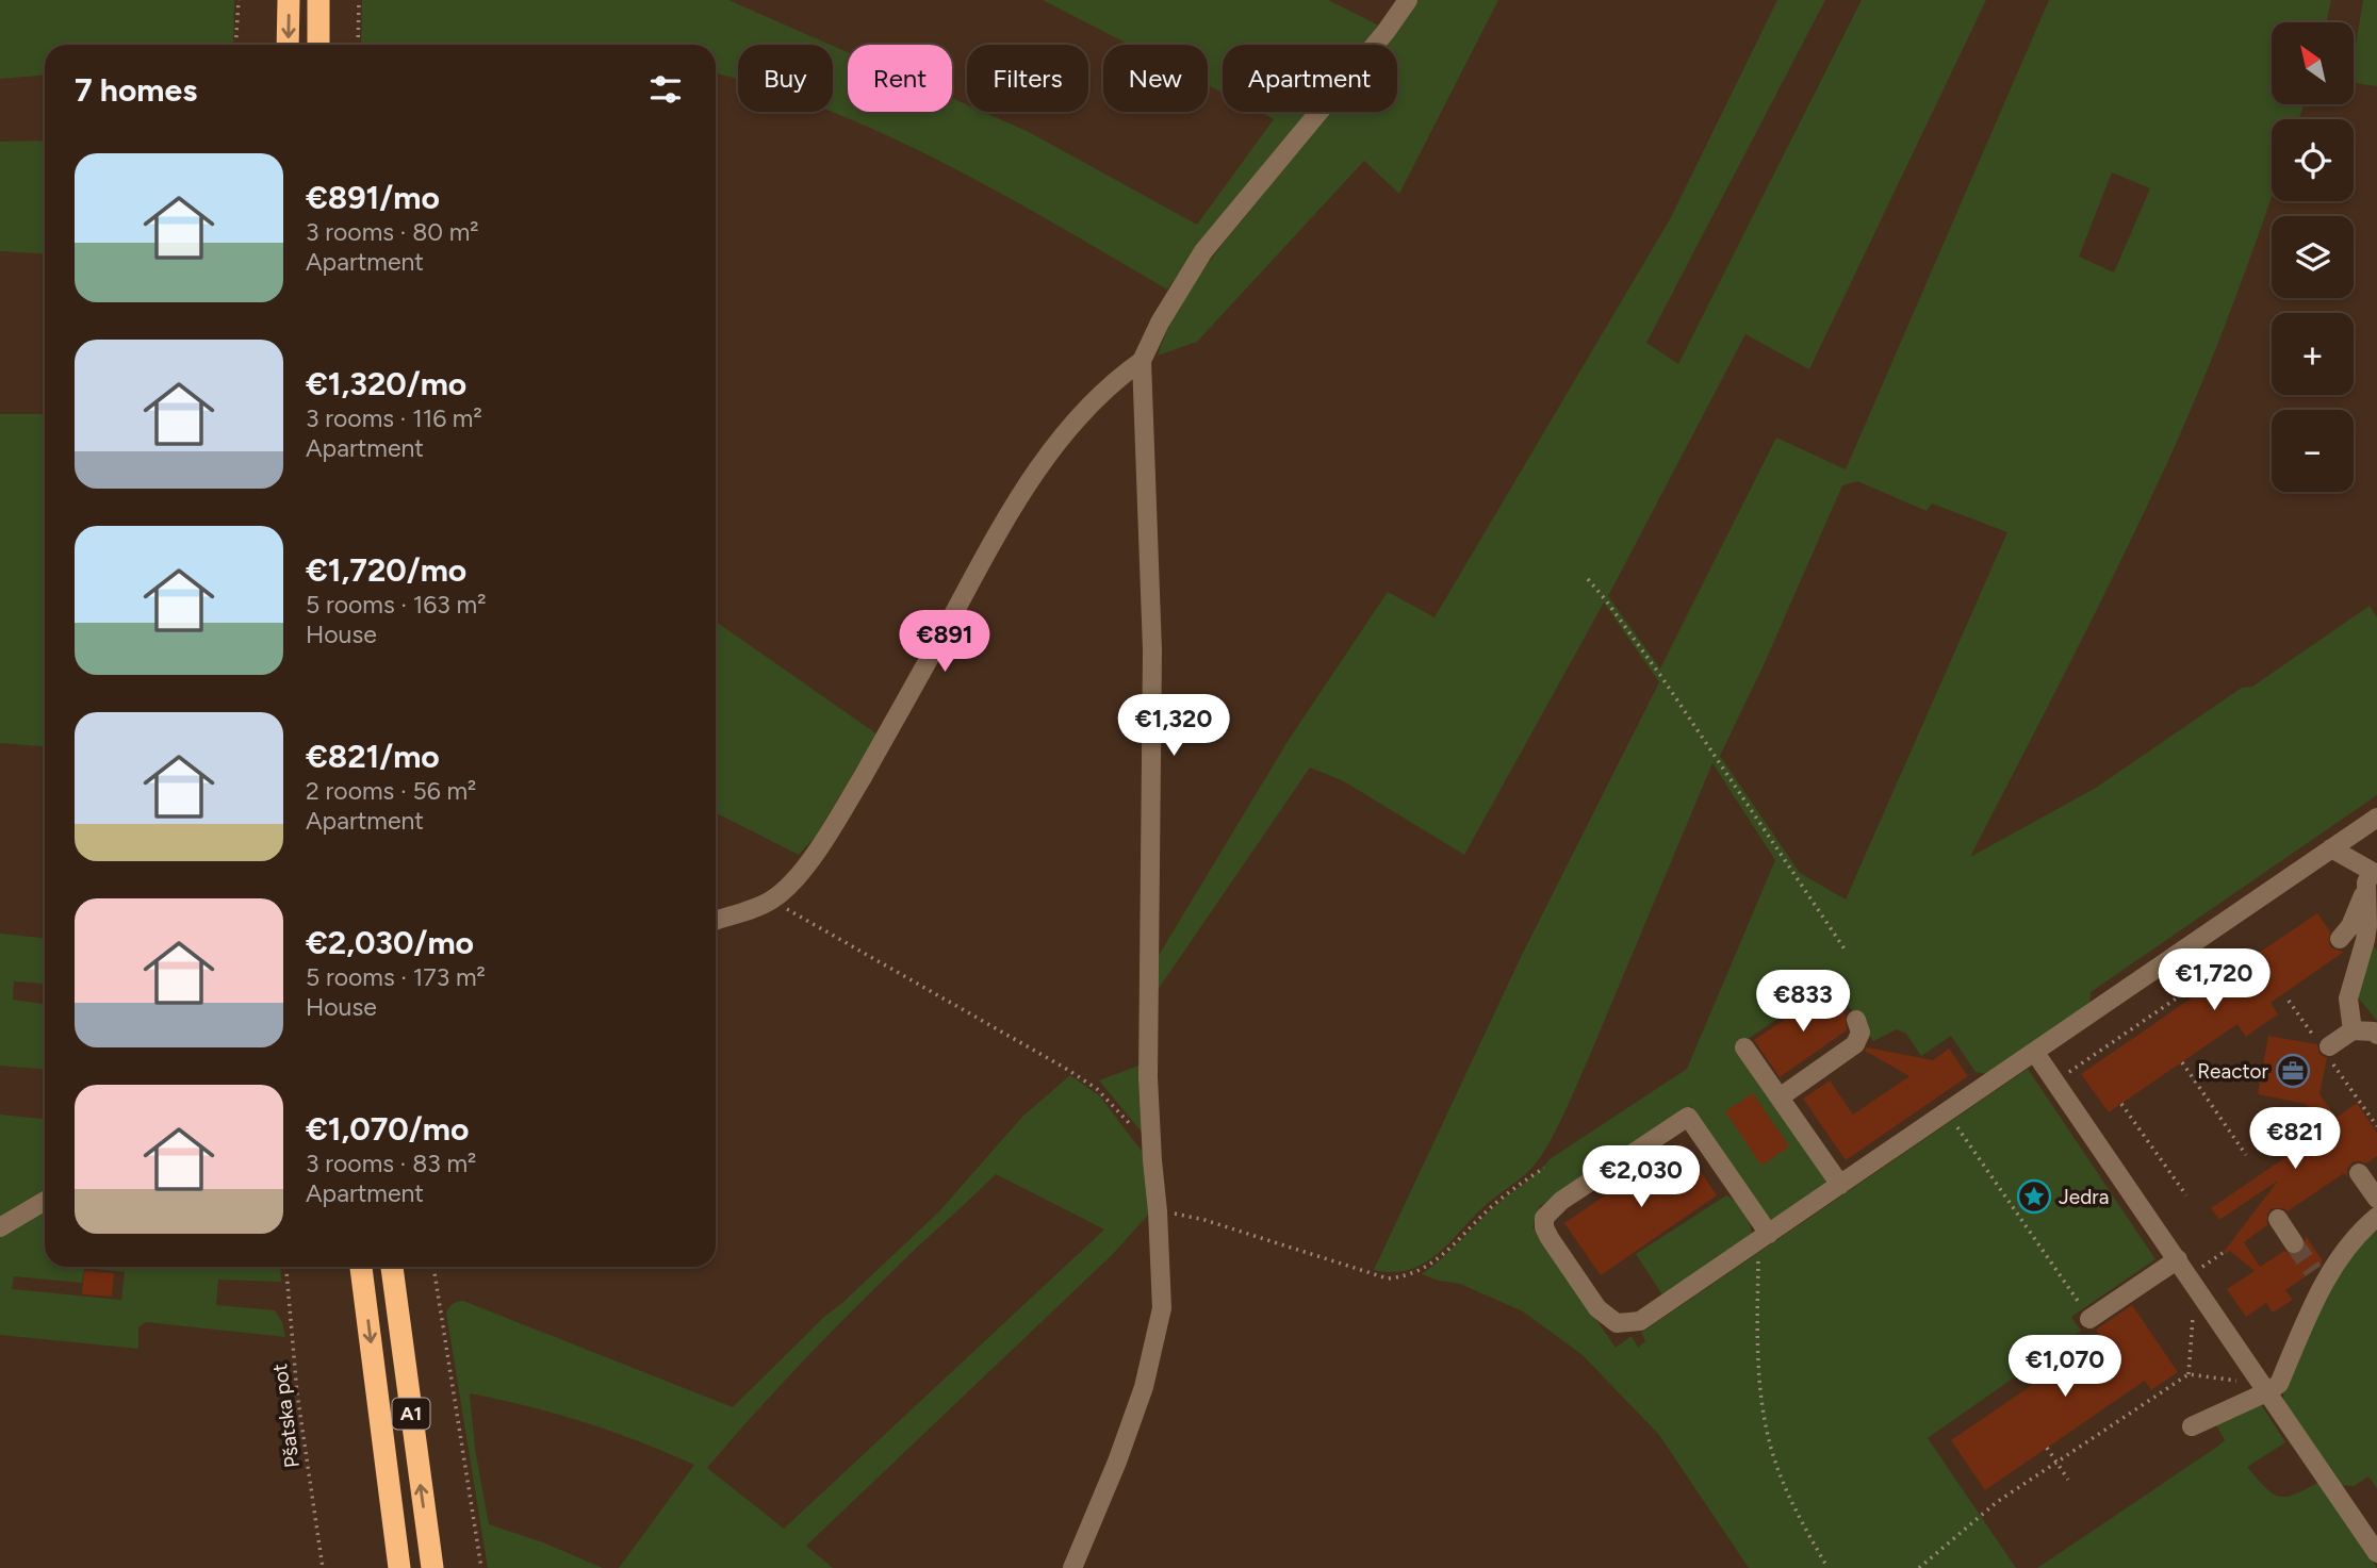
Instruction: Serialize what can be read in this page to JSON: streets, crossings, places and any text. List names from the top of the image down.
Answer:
{
  "streets": {
    "highway": ["A1"],
    "path": ["Pšatska pot"]
  },
  "places": {
    "office": ["Reactor"],
    "place": ["Jedra"]
  },
  "north": "top left",
  "page": {
    "map_buttons": ["+", "−"],
    "chip": [
      "Buy",
      "Rent",
      "Filters",
      "New",
      "Apartment"
    ],
    "heading": "7 homes",
    "list": [
      {
        "name": "€891/mo",
        "note": "3 rooms · 80 m² · Apartment"
      },
      {
        "name": "€1,320/mo",
        "note": "3 rooms · 116 m² · Apartment"
      },
      {
        "name": "€1,720/mo",
        "note": "5 rooms · 163 m² · House"
      },
      {
        "name": "€821/mo",
        "note": "2 rooms · 56 m² · Apartment"
      },
      {
        "name": "€2,030/mo",
        "note": "5 rooms · 173 m² · House"
      },
      {
        "name": "€1,070/mo",
        "note": "3 rooms · 83 m² · Apartment"
      }
    ],
    "price": [
      "€891",
      "€1,320",
      "€1,720",
      "€833",
      "€821",
      "€2,030",
      "€1,070"
    ]
  }
}
